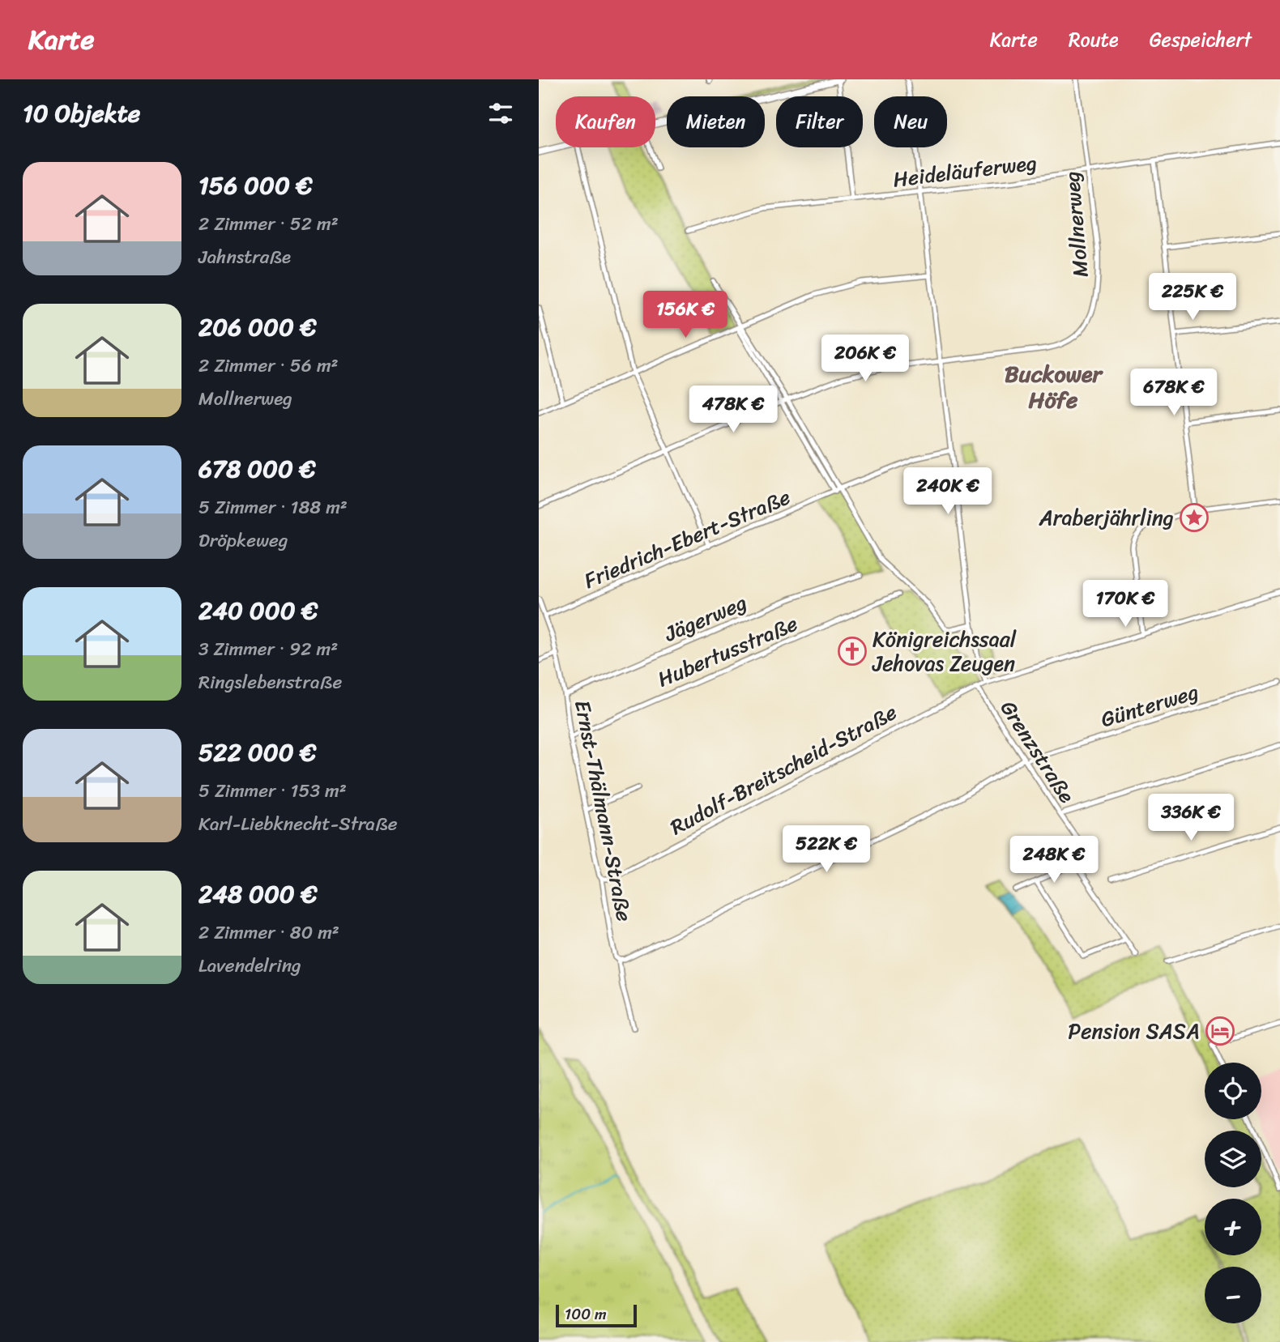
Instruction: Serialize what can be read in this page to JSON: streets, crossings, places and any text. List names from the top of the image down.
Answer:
{
  "streets": {
    "street": [
      "Heideläuferweg",
      "Mollnerweg",
      "Friedrich-Ebert-Straße",
      "Jägerweg",
      "Hubertusstraße",
      "Günterweg",
      "Grenzstraße",
      "Rudolf-Breitscheid-Straße",
      "Ernst-Thälmann-Straße"
    ]
  },
  "crossings": [
    ["Heideläuferweg", "Mollnerweg"],
    ["Friedrich-Ebert-Straße", "Ernst-Thälmann-Straße"],
    ["Jägerweg", "Ernst-Thälmann-Straße"],
    ["Hubertusstraße", "Ernst-Thälmann-Straße"],
    ["Günterweg", "Grenzstraße"],
    ["Günterweg", "Ernst-Thälmann-Straße"],
    ["Grenzstraße", "Rudolf-Breitscheid-Straße"],
    ["Rudolf-Breitscheid-Straße", "Ernst-Thälmann-Straße"]
  ],
  "districts": ["Buckower Höfe"],
  "places": {
    "place": ["Araberjährling"],
    "church": ["Königreichssaal Jehovas Zeugen"],
    "hotel": ["Pension SASA"]
  },
  "scale_bar": "100 m",
  "page": {
    "header": "Karte",
    "nav": ["Karte", "Route", "Gespeichert"],
    "heading": "10 Objekte",
    "chip": [
      "Kaufen",
      "Mieten",
      "Filter",
      "Neu"
    ],
    "list": [
      {
        "name": "156 000 €",
        "note": "2 Zimmer · 52 m² · Jahnstraße"
      },
      {
        "name": "206 000 €",
        "note": "2 Zimmer · 56 m² · Mollnerweg"
      },
      {
        "name": "678 000 €",
        "note": "5 Zimmer · 188 m² · Dröpkeweg"
      },
      {
        "name": "240 000 €",
        "note": "3 Zimmer · 92 m² · Ringslebenstraße"
      },
      {
        "name": "522 000 €",
        "note": "5 Zimmer · 153 m² · Karl-Liebknecht-Straße"
      },
      {
        "name": "248 000 €",
        "note": "2 Zimmer · 80 m² · Lavendelring"
      }
    ],
    "price": [
      "225K €",
      "156K €",
      "206K €",
      "678K €",
      "478K €",
      "240K €",
      "170K €",
      "336K €",
      "522K €",
      "248K €"
    ],
    "map_buttons": ["+", "−"],
    "scale": "100 m"
  }
}
